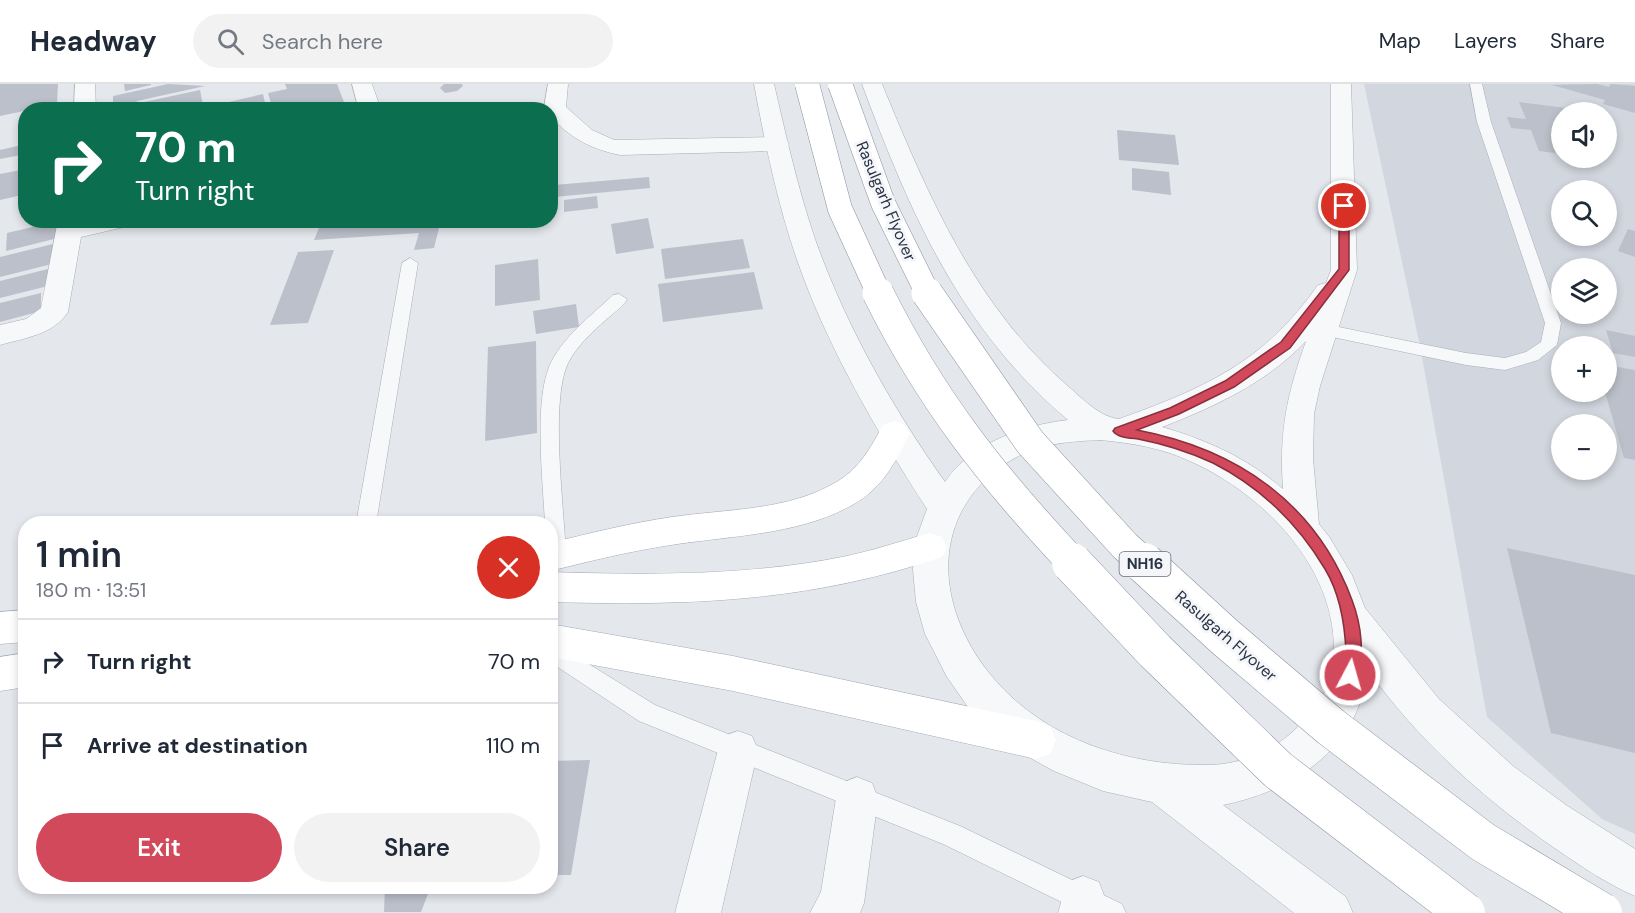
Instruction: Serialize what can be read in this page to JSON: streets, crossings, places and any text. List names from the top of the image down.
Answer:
{
  "streets": {
    "main road": ["Rasulgarh Flyover", "NH16"]
  },
  "page": {
    "header": "Headway",
    "search": "Search here",
    "nav": ["Map", "Layers", "Share"],
    "map_buttons": ["+", "−"],
    "turn": ["70 m", "Turn right"],
    "heading": ["1 min", "180 m · 13:51"],
    "list": [
      {
        "name": "Turn right",
        "value": "70 m"
      },
      {
        "name": "Arrive at destination",
        "value": "110 m"
      }
    ],
    "buttons": ["Exit", "Share"]
  }
}
